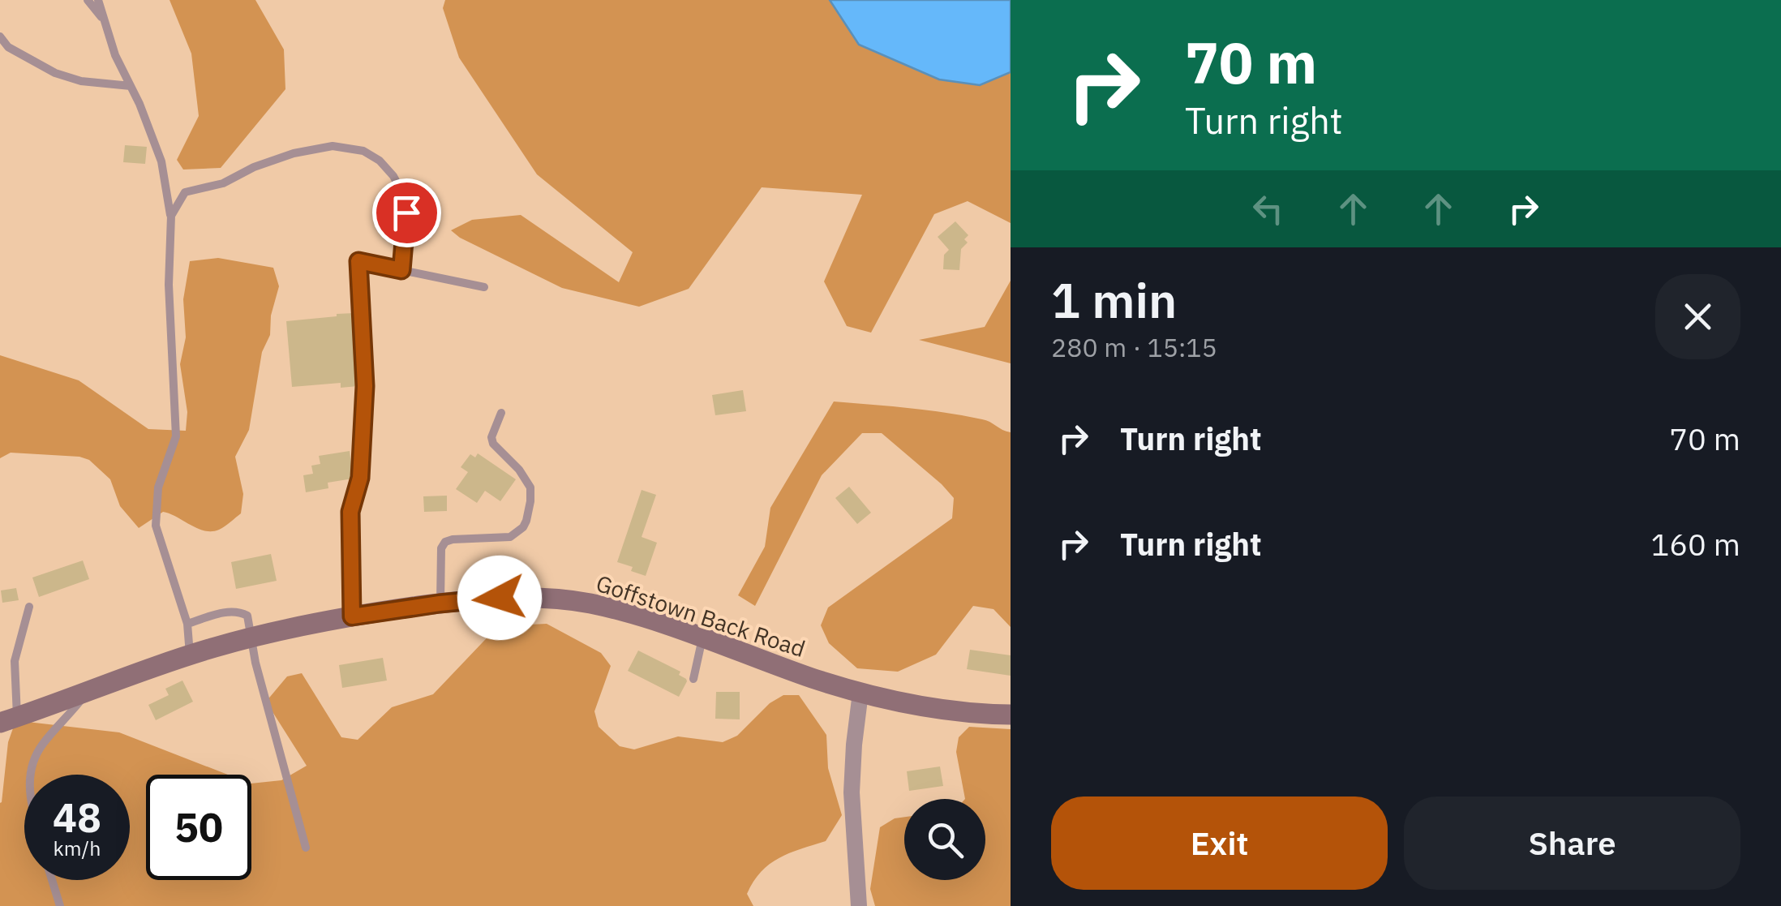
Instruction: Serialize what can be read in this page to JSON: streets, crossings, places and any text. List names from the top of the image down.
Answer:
{
  "streets": {
    "main road": ["Goffstown Back Road"]
  },
  "page": {
    "turn": ["70 m", "Turn right"],
    "heading": ["1 min", "280 m · 15:15"],
    "list": [
      {
        "name": "Turn right",
        "value": "70 m"
      },
      {
        "name": "Turn right",
        "value": "160 m"
      }
    ],
    "speed": "48 km/h",
    "limit": "50",
    "buttons": ["Exit", "Share"]
  }
}
